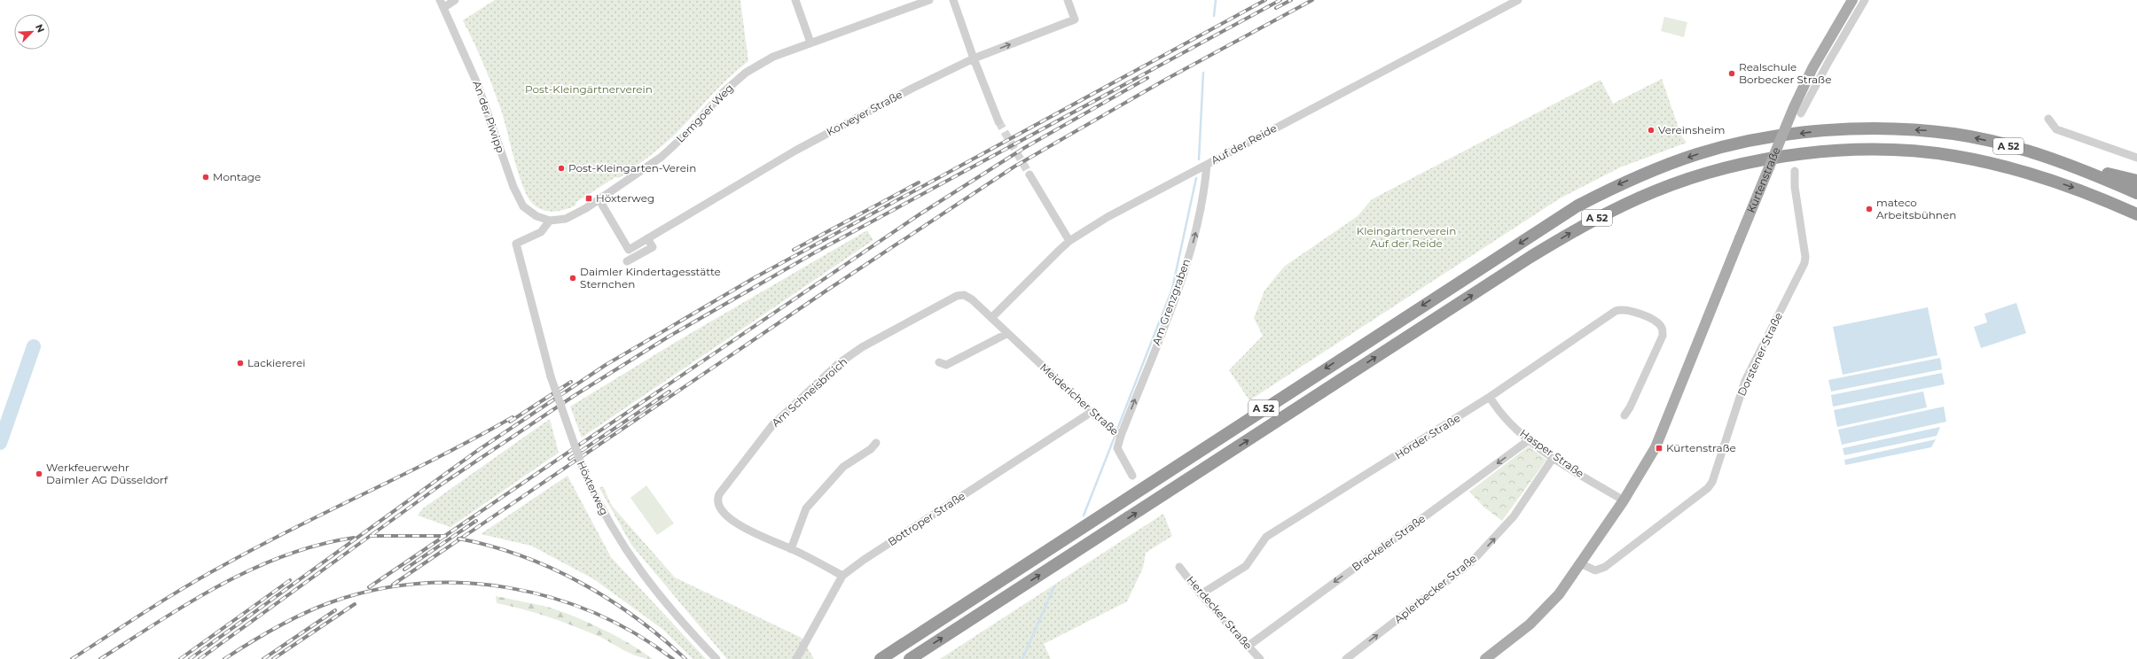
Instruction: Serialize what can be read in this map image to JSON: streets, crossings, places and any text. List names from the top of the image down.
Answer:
{
  "streets": {
    "highway": ["A 52"],
    "main road": ["Kürtenstraße"],
    "street": [
      "Lemgoer Weg",
      "Korveyer Straße",
      "An der Piwipp",
      "Auf der Reide",
      "Am Grenzgraben",
      "Dorstener Straße",
      "Am Schneisbroich",
      "Meidericher Straße",
      "Hörder Straße",
      "Hasper Straße",
      "Höxterweg",
      "Bottroper Straße",
      "Brackeler Straße",
      "Aplerbecker Straße",
      "Herdecker Straße"
    ]
  },
  "crossings": [
    ["Lemgoer Weg", "An der Piwipp"],
    ["Lemgoer Weg", "Höxterweg"],
    ["An der Piwipp", "Höxterweg"],
    ["Auf der Reide", "Am Grenzgraben"],
    ["Auf der Reide", "Am Schneisbroich"],
    ["Auf der Reide", "Meidericher Straße"],
    ["Kürtenstraße", "Dorstener Straße"],
    ["Kürtenstraße", "Hasper Straße"],
    ["Am Grenzgraben", "Meidericher Straße"],
    ["Am Schneisbroich", "Meidericher Straße"],
    ["Meidericher Straße", "Bottroper Straße"],
    ["Hörder Straße", "Hasper Straße"],
    ["Hörder Straße", "Herdecker Straße"],
    ["Hasper Straße", "Brackeler Straße"],
    ["Hasper Straße", "Aplerbecker Straße"],
    ["Brackeler Straße", "Herdecker Straße"]
  ],
  "one_way": ["Am Grenzgraben", "Brackeler Straße", "Aplerbecker Straße"],
  "parks": ["Post-Kleingärtnerverein", "Kleingärtnerverein Auf der Reide"],
  "places": {
    "other": [
      "Realschule Borbecker Straße",
      "Vereinsheim",
      "Post-Kleingarten-Verein",
      "Montage",
      "mateco Arbeitsbühnen",
      "Daimler Kindertagesstätte Sternchen",
      "Lackiererei",
      "Werkfeuerwehr Daimler AG Düsseldorf"
    ],
    "transit": ["Höxterweg", "Kürtenstraße"]
  },
  "north": "top right"
}
